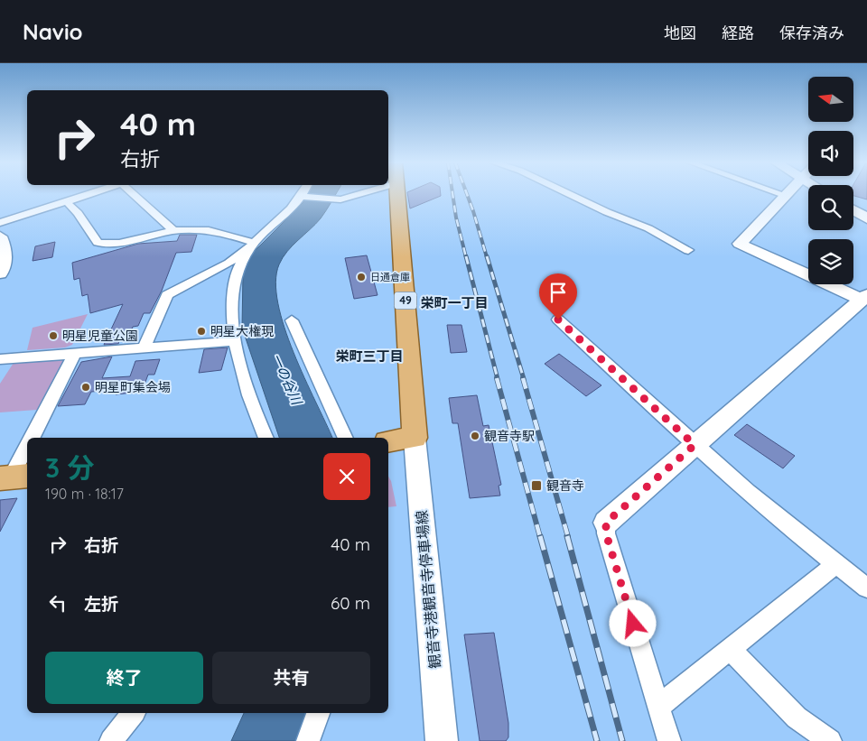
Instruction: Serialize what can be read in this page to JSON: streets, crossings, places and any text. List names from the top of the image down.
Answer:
{
  "streets": {
    "main road": ["49"],
    "street": ["観音寺港観音寺停車場線"]
  },
  "crossings": [
    ["49", "観音寺港観音寺停車場線"]
  ],
  "districts": ["栄町一丁目", "栄町三丁目"],
  "water": ["一の谷川"],
  "places": {
    "other": [
      "日通倉庫",
      "明星大権現",
      "明星児童公園",
      "明星町集会場",
      "観音寺駅"
    ],
    "transit": ["観音寺"]
  },
  "north": "left",
  "page": {
    "header": "Navio",
    "nav": ["地図", "経路", "保存済み"],
    "turn": ["40 m", "右折"],
    "heading": ["3 分", "190 m · 18:17"],
    "list": [
      {
        "name": "右折",
        "value": "40 m"
      },
      {
        "name": "左折",
        "value": "60 m"
      }
    ],
    "buttons": ["終了", "共有"]
  }
}
